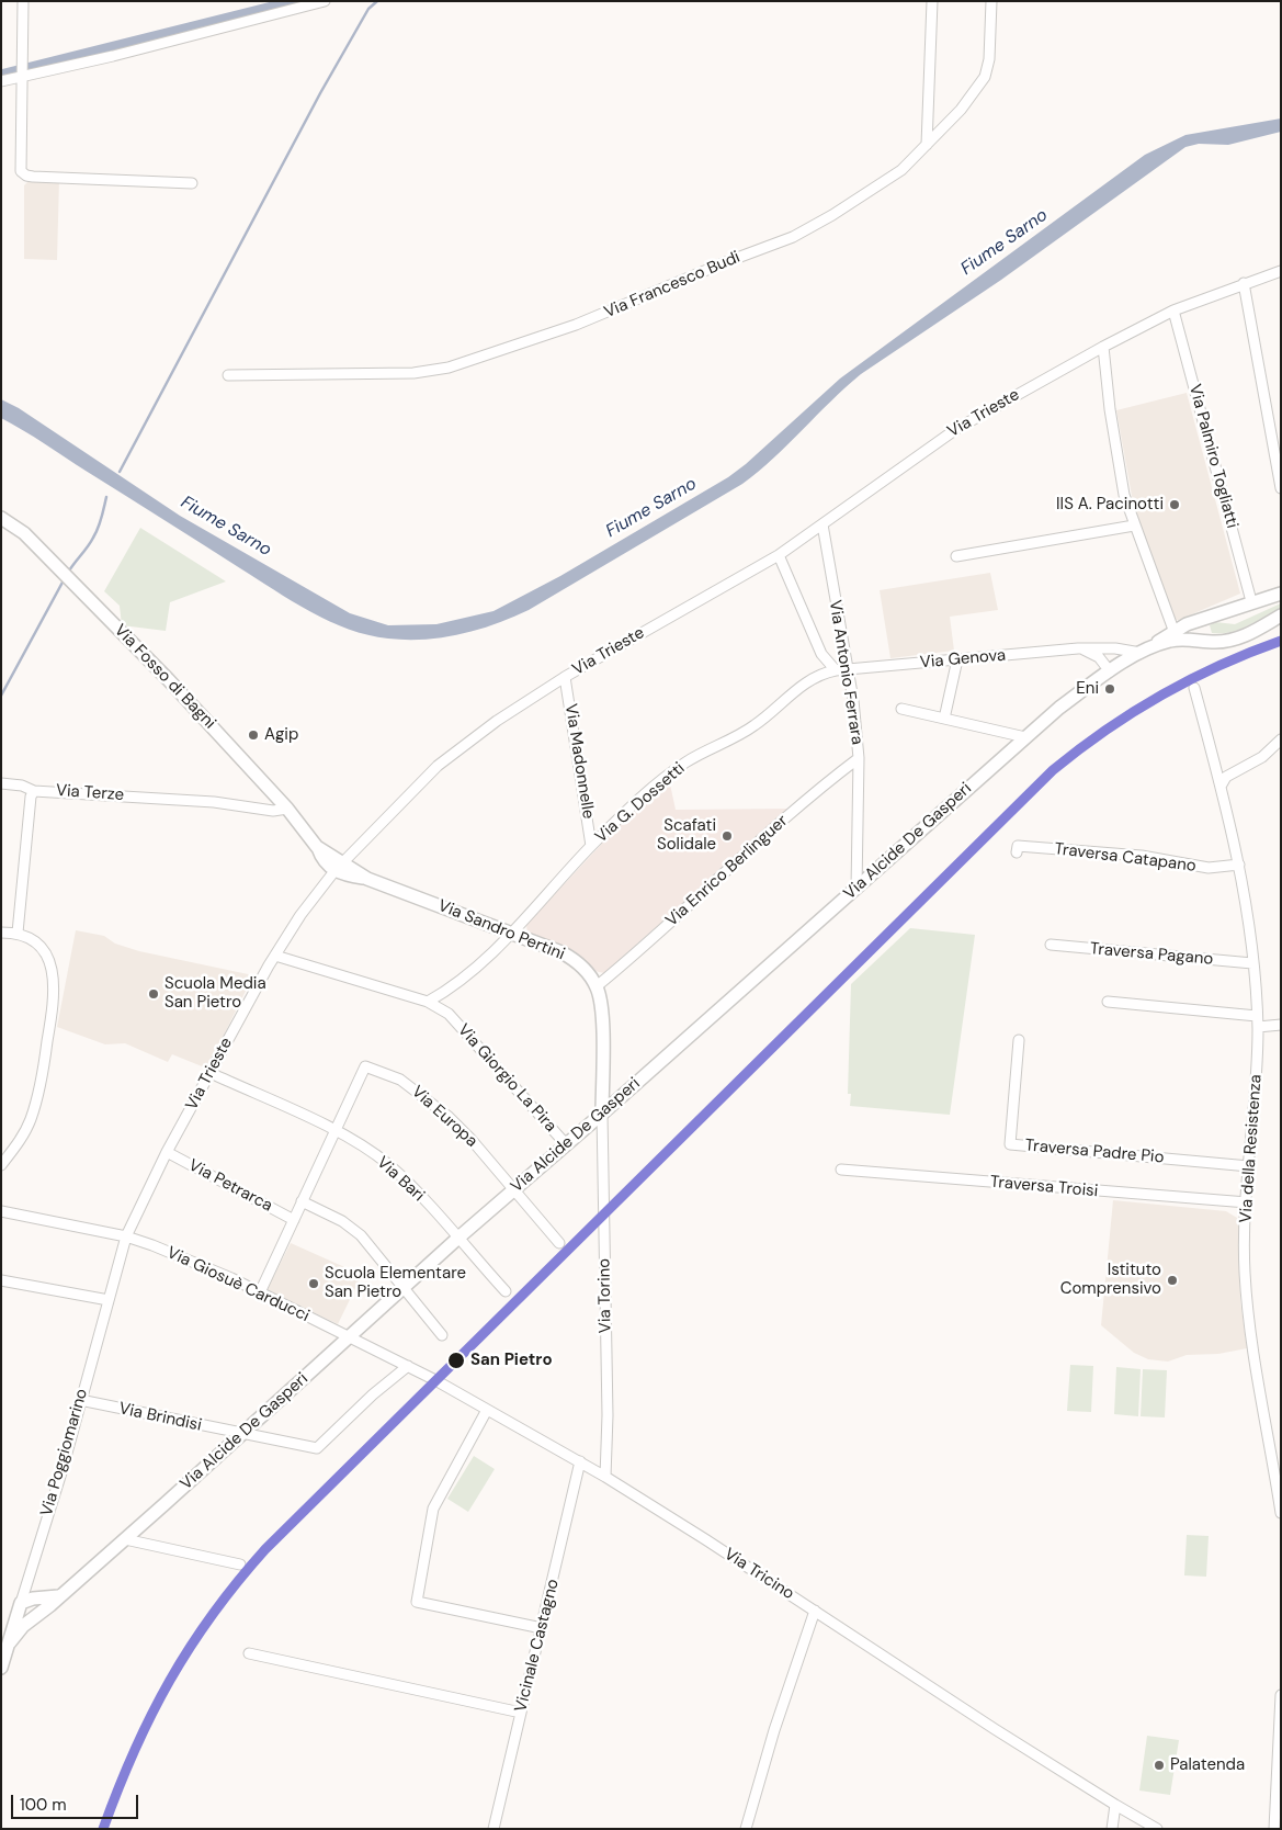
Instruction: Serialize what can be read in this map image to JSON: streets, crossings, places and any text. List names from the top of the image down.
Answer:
{
  "streets": {
    "main road": [
      "Via Fosso di Bagni",
      "Via Alcide De Gasperi",
      "Via Sandro Pertini",
      "Via Poggiomarino"
    ],
    "street": [
      "Via Francesco Budi",
      "Via Trieste",
      "Via Palmiro Togliatti",
      "Via Genova",
      "Via Antonio Ferrara",
      "Via Madonnelle",
      "Via Terze",
      "Via G. Dossetti",
      "Traversa Catapano",
      "Via Enrico Berlinguer",
      "Traversa Pagano",
      "Via Giorgio La Pira",
      "Via Europa",
      "Via della Resistenza",
      "Traversa Padre Pio",
      "Via Bari",
      "Via Petrarca",
      "Traversa Troisi",
      "Via Giosuè Carducci",
      "Via Torino",
      "Via Brindisi",
      "Via Tricino",
      "Vicinale Castagno"
    ]
  },
  "crossings": [
    ["Via Trieste", "Via Palmiro Togliatti"],
    ["Via Trieste", "Via Antonio Ferrara"],
    ["Via Trieste", "Via Fosso di Bagni"],
    ["Via Trieste", "Via Madonnelle"],
    ["Via Trieste", "Via Sandro Pertini"],
    ["Via Trieste", "Via Giorgio La Pira"],
    ["Via Trieste", "Via Bari"],
    ["Via Trieste", "Via Petrarca"],
    ["Via Trieste", "Via Giosuè Carducci"],
    ["Via Trieste", "Via Poggiomarino"],
    ["Via Palmiro Togliatti", "Via Alcide De Gasperi"],
    ["Via Genova", "Via Antonio Ferrara"],
    ["Via Genova", "Via G. Dossetti"],
    ["Via Genova", "Via Alcide De Gasperi"],
    ["Via Antonio Ferrara", "Via G. Dossetti"],
    ["Via Antonio Ferrara", "Via Alcide De Gasperi"],
    ["Via Antonio Ferrara", "Via Enrico Berlinguer"],
    ["Via Fosso di Bagni", "Via Terze"],
    ["Via Fosso di Bagni", "Via Sandro Pertini"],
    ["Via Madonnelle", "Via G. Dossetti"],
    ["Via G. Dossetti", "Via Sandro Pertini"],
    ["Via G. Dossetti", "Via Giorgio La Pira"],
    ["Via Alcide De Gasperi", "Via Sandro Pertini"],
    ["Via Alcide De Gasperi", "Via Giorgio La Pira"],
    ["Via Alcide De Gasperi", "Via Europa"],
    ["Via Alcide De Gasperi", "Via Bari"],
    ["Via Alcide De Gasperi", "Via Giosuè Carducci"],
    ["Via Alcide De Gasperi", "Via Torino"],
    ["Via Alcide De Gasperi", "Via Brindisi"],
    ["Via Alcide De Gasperi", "Via Poggiomarino"],
    ["Via Alcide De Gasperi", "Via Tricino"],
    ["Traversa Catapano", "Via della Resistenza"],
    ["Via Enrico Berlinguer", "Via Sandro Pertini"],
    ["Via Sandro Pertini", "Via Torino"],
    ["Traversa Pagano", "Via della Resistenza"],
    ["Via Europa", "Via Bari"],
    ["Via della Resistenza", "Traversa Padre Pio"],
    ["Via della Resistenza", "Traversa Troisi"],
    ["Via Giosuè Carducci", "Via Poggiomarino"],
    ["Via Giosuè Carducci", "Via Tricino"],
    ["Via Torino", "Via Tricino"],
    ["Via Brindisi", "Via Poggiomarino"],
    ["Via Brindisi", "Via Tricino"],
    ["Via Tricino", "Vicinale Castagno"]
  ],
  "water": ["Fiume Sarno"],
  "places": [
    "IIS A. Pacinotti",
    "Eni",
    "Agip",
    "Scafati Solidale",
    "Scuola Media San Pietro",
    "Istituto Comprensivo",
    "Scuola Elementare San Pietro",
    "San Pietro",
    "Palatenda"
  ],
  "scale_bar": "100 m"
}
